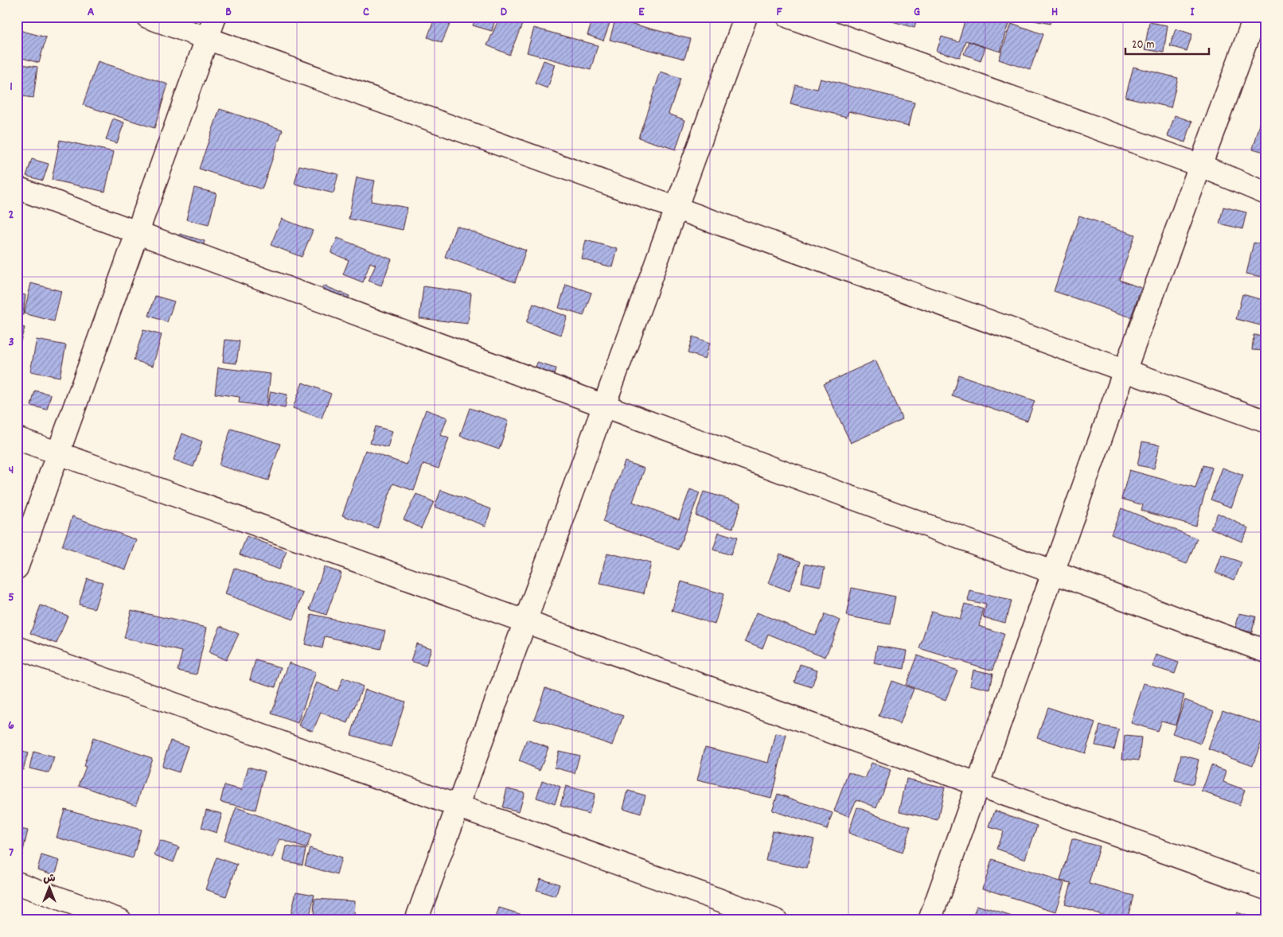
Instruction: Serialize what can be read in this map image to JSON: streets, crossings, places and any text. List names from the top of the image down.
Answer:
{
  "scale_bar": "20 m",
  "north": "top",
  "grid": {
    "columns": [
      "A",
      "B",
      "C",
      "D",
      "E",
      "F",
      "G",
      "H",
      "I"
    ],
    "rows": [
      "1",
      "2",
      "3",
      "4",
      "5",
      "6",
      "7"
    ]
  }
}
